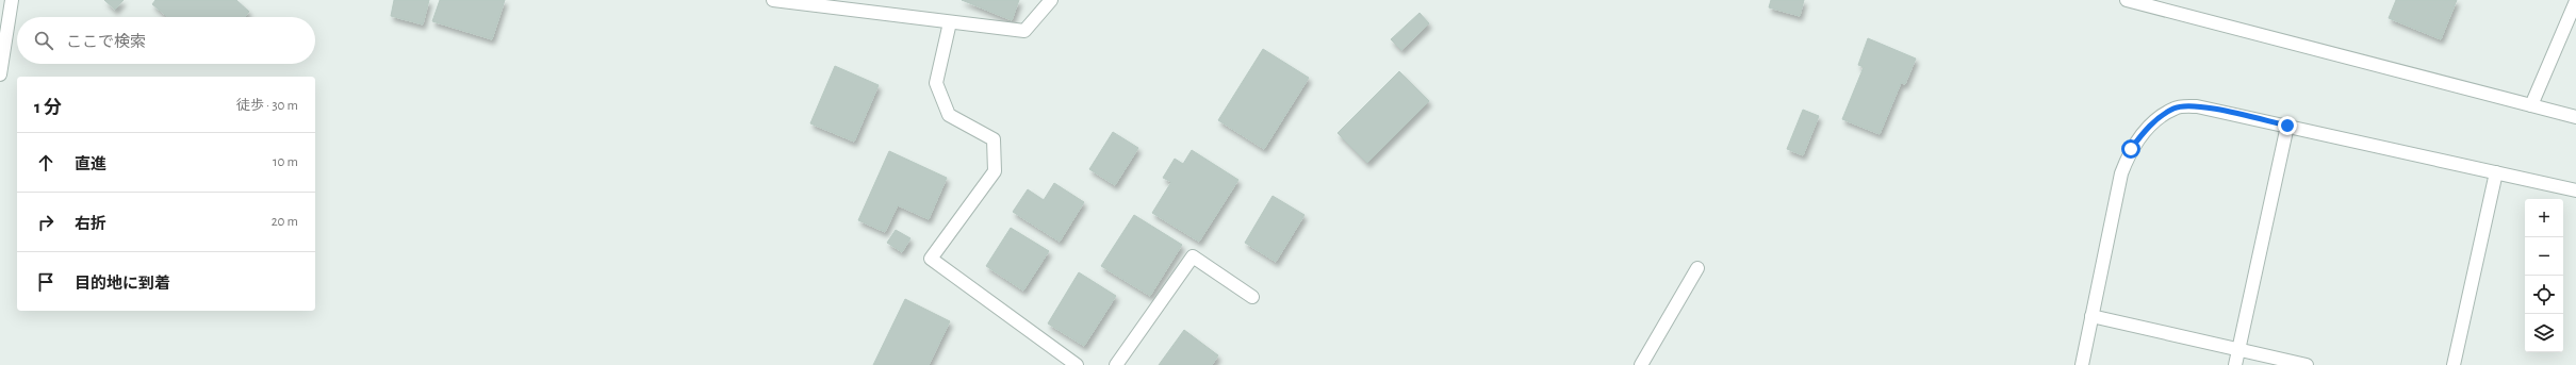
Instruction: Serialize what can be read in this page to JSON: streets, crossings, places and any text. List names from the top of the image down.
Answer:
{
  "page": {
    "search": "ここで検索",
    "heading": ["1 分", "徒歩 · 30 m"],
    "list": [
      ["直進", "10 m"],
      ["右折", "20 m"],
      "目的地に到着"
    ],
    "map_buttons": ["+", "−"]
  }
}
